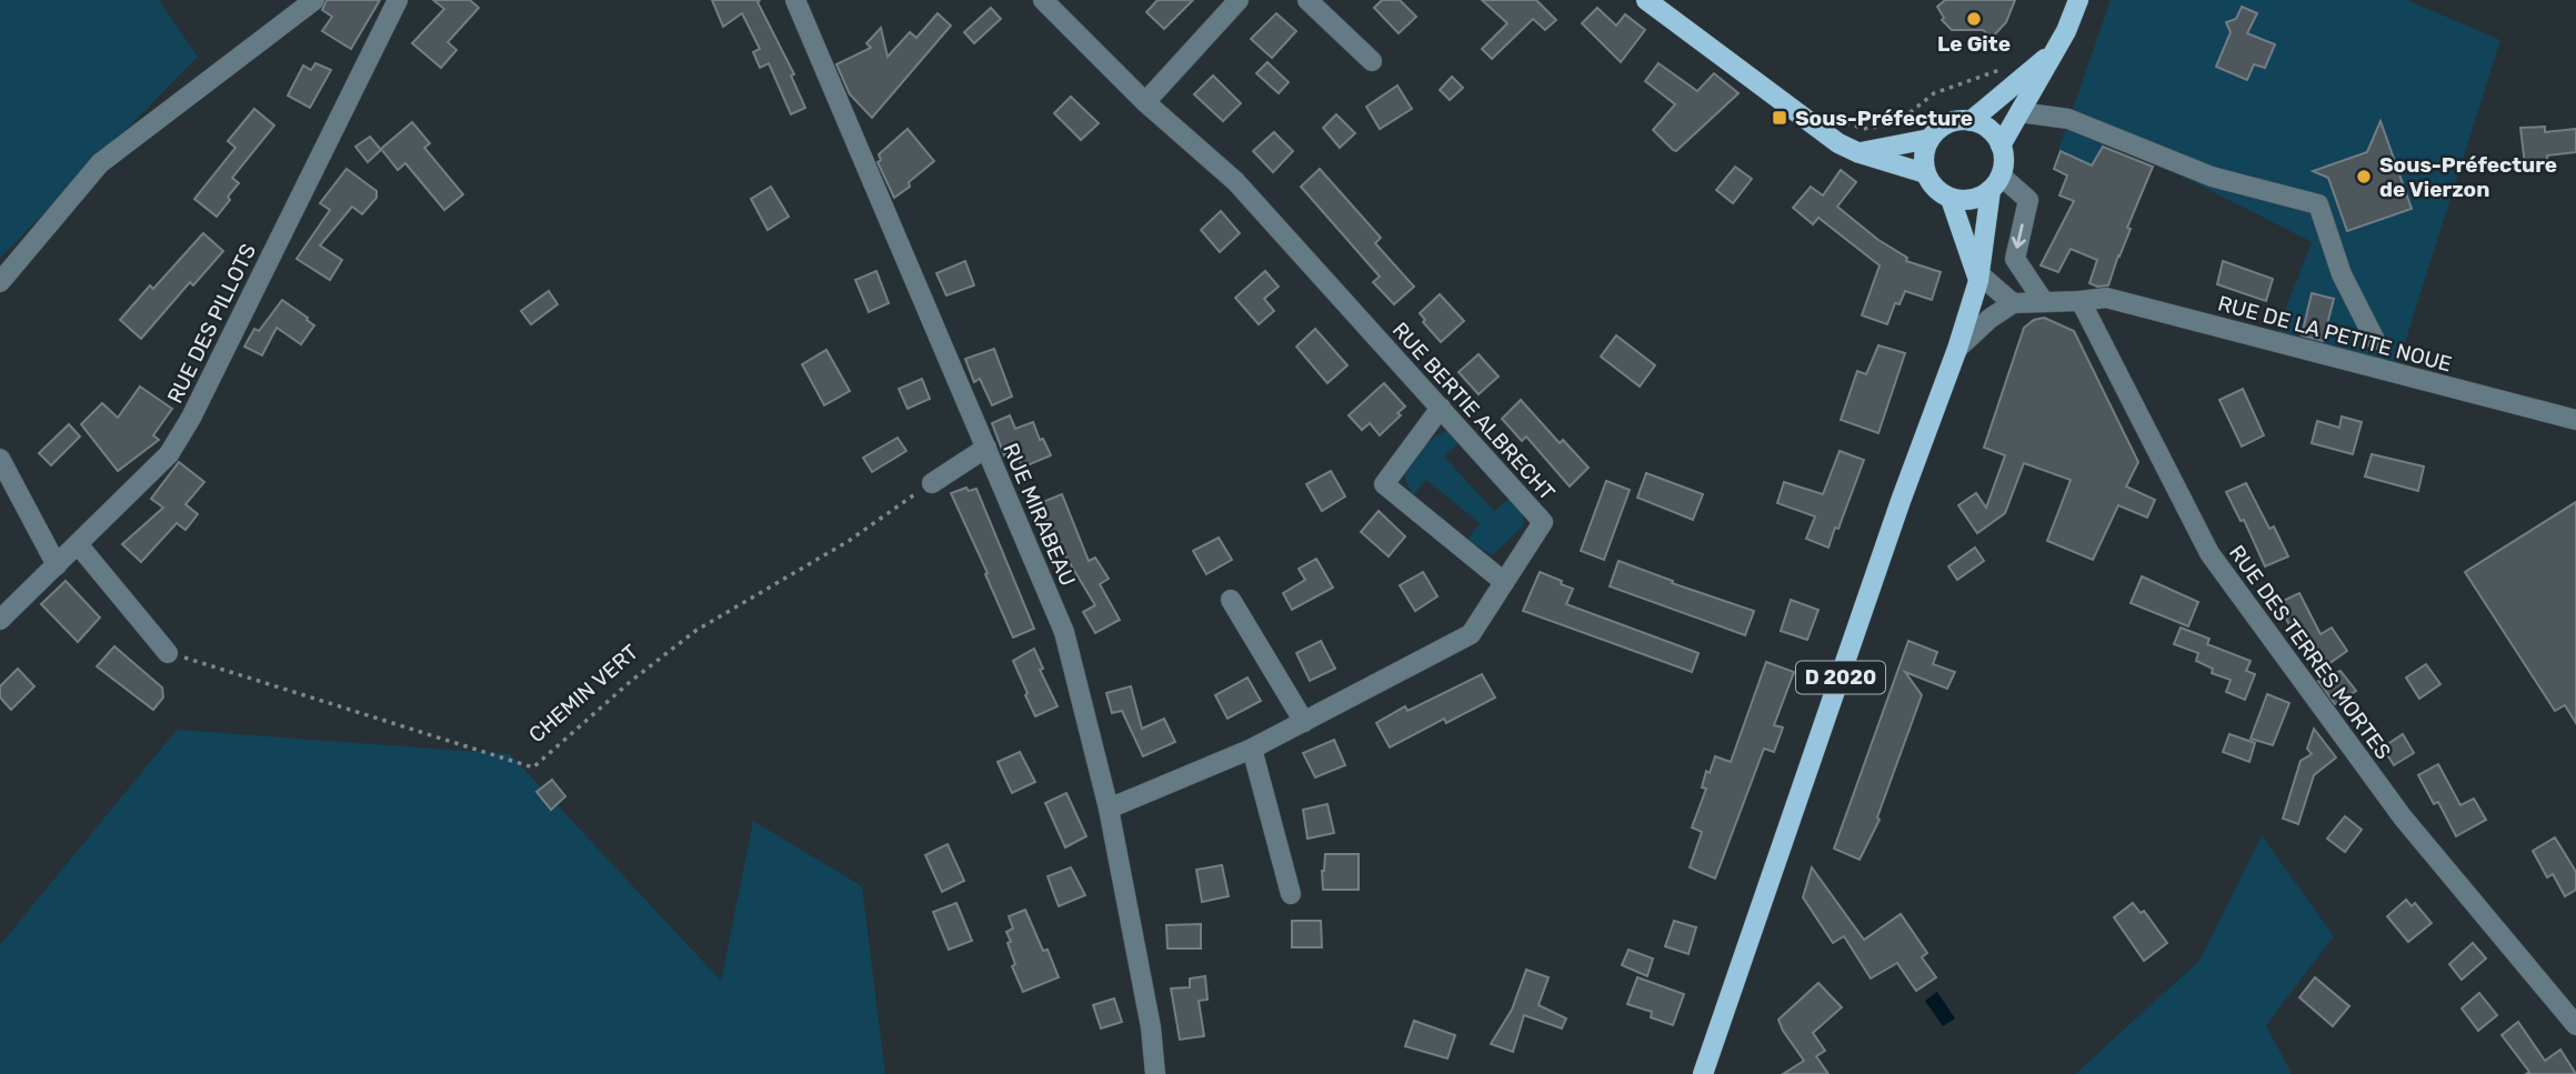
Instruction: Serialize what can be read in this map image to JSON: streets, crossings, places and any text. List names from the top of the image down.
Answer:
{
  "streets": {
    "main road": ["D 2020"],
    "street": [
      "RUE DES PILLOTS",
      "RUE DE LA PETITE NOUE",
      "RUE BERTIE ALBRECHT",
      "RUE MIRABEAU",
      "RUE DES TERRES MORTES"
    ],
    "path": ["CHEMIN VERT"]
  },
  "crossings": [
    ["RUE DE LA PETITE NOUE", "RUE DES TERRES MORTES"],
    ["RUE BERTIE ALBRECHT", "RUE MIRABEAU"]
  ],
  "places": {
    "other": ["Le Gite", "Sous-Préfecture de Vierzon"],
    "transit": ["Sous-Préfecture"]
  }
}
